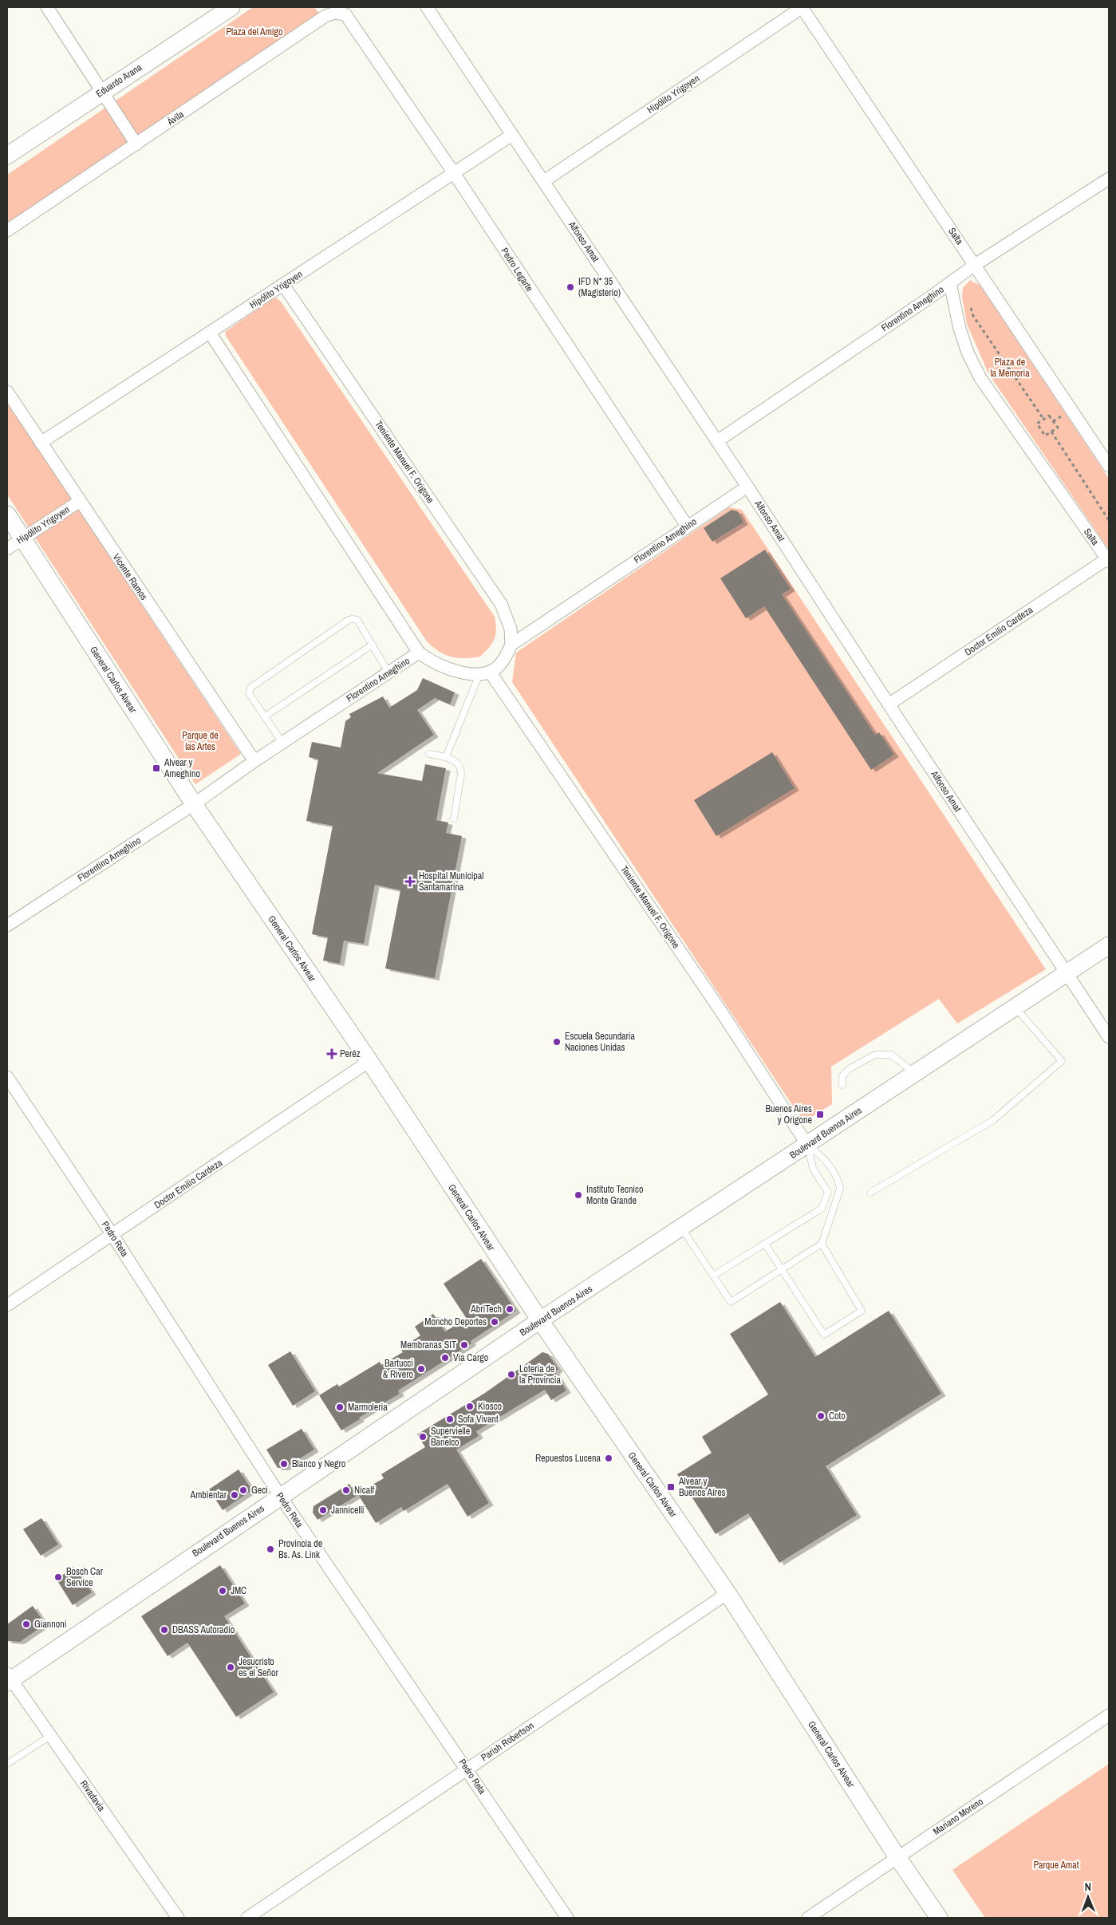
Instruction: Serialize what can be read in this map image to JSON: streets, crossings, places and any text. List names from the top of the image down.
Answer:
{
  "streets": {
    "street": [
      "Eduardo Arana",
      "Hipólito Yrigoyen",
      "Ávila",
      "Salta",
      "Alfonso Amat",
      "Pedro Legarte",
      "Florentino Ameghino",
      "Teniente Manuel F. Origone",
      "Vicente Ramos",
      "Doctor Emilio Cardeza",
      "General Carlos Alvear",
      "Boulevard Buenos Aires",
      "Pedro Reta",
      "Parish Robertson",
      "Rivadavia",
      "Mariano Moreno"
    ]
  },
  "crossings": [
    ["Hipólito Yrigoyen", "Salta"],
    ["Hipólito Yrigoyen", "Alfonso Amat"],
    ["Hipólito Yrigoyen", "Pedro Legarte"],
    ["Hipólito Yrigoyen", "Teniente Manuel F. Origone"],
    ["Hipólito Yrigoyen", "Vicente Ramos"],
    ["Hipólito Yrigoyen", "General Carlos Alvear"],
    ["Ávila", "Pedro Legarte"],
    ["Salta", "Florentino Ameghino"],
    ["Salta", "Doctor Emilio Cardeza"],
    ["Alfonso Amat", "Florentino Ameghino"],
    ["Alfonso Amat", "Doctor Emilio Cardeza"],
    ["Alfonso Amat", "Boulevard Buenos Aires"],
    ["Pedro Legarte", "Florentino Ameghino"],
    ["Florentino Ameghino", "Teniente Manuel F. Origone"],
    ["Florentino Ameghino", "Vicente Ramos"],
    ["Florentino Ameghino", "General Carlos Alvear"],
    ["Teniente Manuel F. Origone", "Boulevard Buenos Aires"],
    ["Doctor Emilio Cardeza", "General Carlos Alvear"],
    ["Doctor Emilio Cardeza", "Pedro Reta"],
    ["General Carlos Alvear", "Boulevard Buenos Aires"],
    ["General Carlos Alvear", "Parish Robertson"],
    ["General Carlos Alvear", "Mariano Moreno"],
    ["Boulevard Buenos Aires", "Pedro Reta"],
    ["Boulevard Buenos Aires", "Rivadavia"],
    ["Pedro Reta", "Parish Robertson"]
  ],
  "parks": [
    "Plaza del Amigo",
    "Plaza de la Memoria",
    "Parque de las Artes",
    "Parque Amat"
  ],
  "places": {
    "other": [
      "IFD N* 35 (Magisterio)",
      "Escuela Secundaria Naciones Unidas",
      "Instituto Tecnico Monte Grande",
      "AbriTech",
      "Moncho Deportes",
      "Membranas SIT",
      "Via Cargo",
      "Bartucci & Rivero",
      "Lotería de la Provincia",
      "Kiosco",
      "Marmoleria",
      "Coto",
      "Sofa Vivant",
      "Supervielle Banelco",
      "Repuestos Lucena",
      "Blanco y Negro",
      "Geci",
      "Nicalf",
      "Ambientar",
      "Jannicelli",
      "Provincia de Bs. As. Link",
      "Bosch Car Service",
      "JMC",
      "Giannoni",
      "DBASS Autoradio",
      "Jesucristo es el Señor"
    ],
    "transit": ["Alvear y Ameghino", "Buenos Aires y Origone", "Alvear y Buenos Aires"],
    "health": ["Hospital Municipal Santamarina", "Peréz"]
  },
  "north": "top"
}
